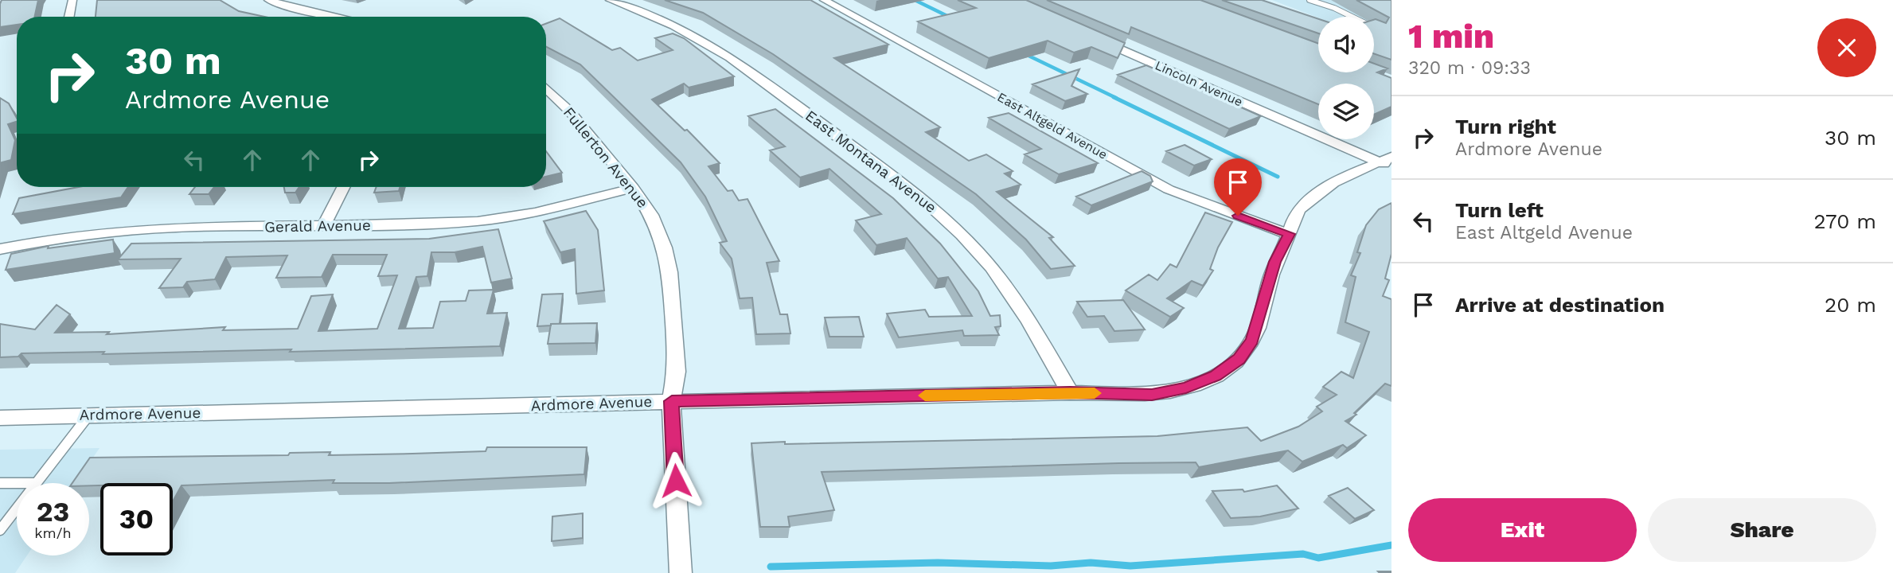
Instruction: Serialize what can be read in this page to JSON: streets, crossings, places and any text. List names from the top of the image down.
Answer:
{
  "streets": {
    "street": [
      "Lincoln Avenue",
      "East Altgeld Avenue",
      "Fullerton Avenue",
      "East Montana Avenue",
      "Gerald Avenue",
      "Ardmore Avenue"
    ]
  },
  "crossings": [
    ["Lincoln Avenue", "Ardmore Avenue"],
    ["East Altgeld Avenue", "Ardmore Avenue"],
    ["Fullerton Avenue", "Gerald Avenue"],
    ["Fullerton Avenue", "Ardmore Avenue"],
    ["East Montana Avenue", "Ardmore Avenue"]
  ],
  "page": {
    "heading": ["1 min", "320 m · 09:33"],
    "turn": ["30 m", "Ardmore Avenue"],
    "list": [
      {
        "name": "Turn right",
        "note": "Ardmore Avenue",
        "value": "30 m"
      },
      {
        "name": "Turn left",
        "note": "East Altgeld Avenue",
        "value": "270 m"
      },
      {
        "name": "Arrive at destination",
        "value": "20 m"
      }
    ],
    "speed": "23 km/h",
    "limit": "30",
    "buttons": ["Exit", "Share"]
  }
}
